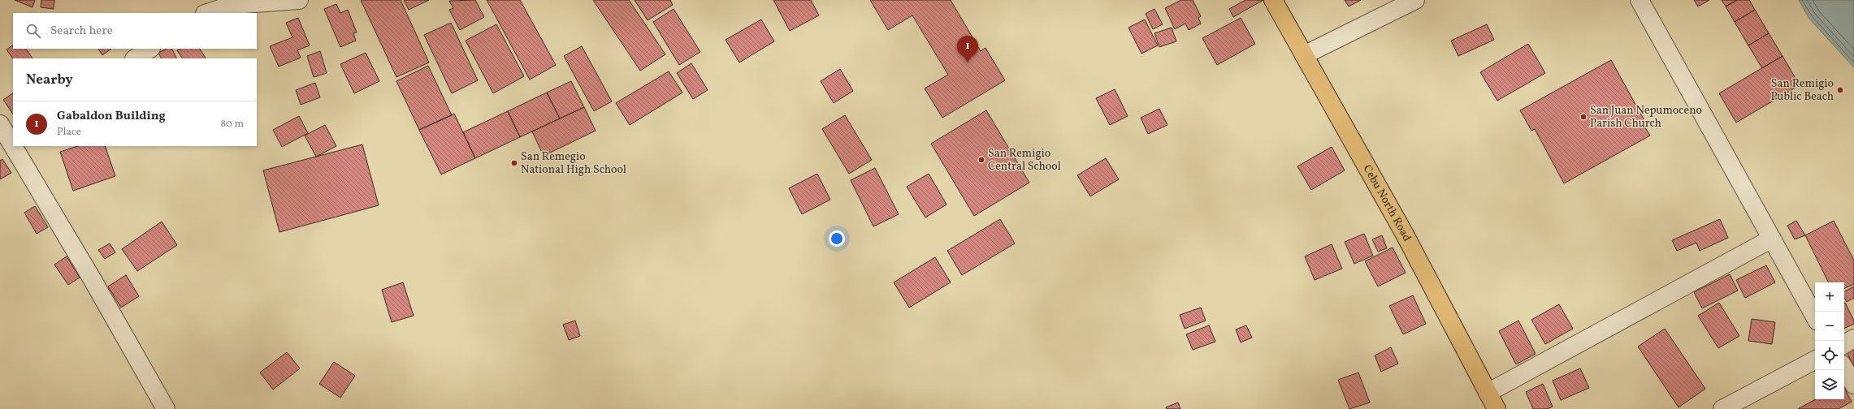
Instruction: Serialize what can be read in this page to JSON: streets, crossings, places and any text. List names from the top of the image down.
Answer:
{
  "streets": {
    "main road": ["Cebu North Road"]
  },
  "places": [
    "San Remigio Public Beach",
    "San Juan Nepumoceno Parish Church",
    "San Remigio Central School",
    "San Remegio National High School"
  ],
  "page": {
    "search": "Search here",
    "pins": "1",
    "heading": "Nearby",
    "list": [
      {
        "mark": "1",
        "name": "Gabaldon Building",
        "note": "Place",
        "value": "80 m"
      }
    ],
    "map_buttons": ["+", "−"]
  }
}
